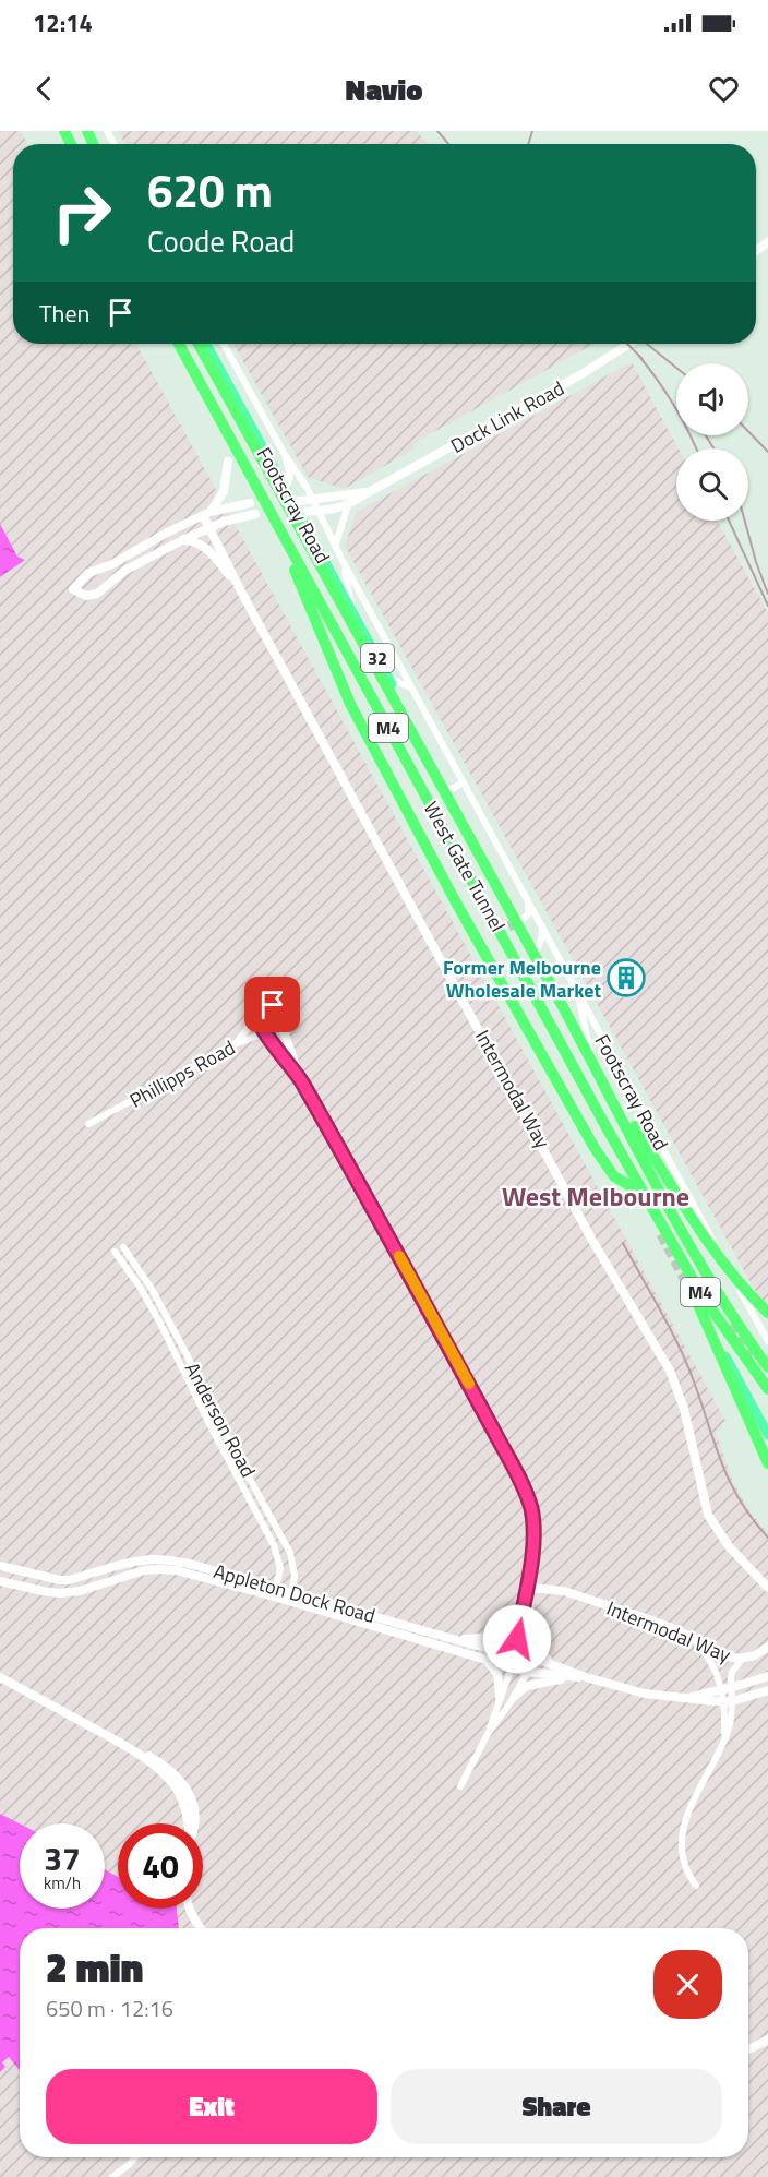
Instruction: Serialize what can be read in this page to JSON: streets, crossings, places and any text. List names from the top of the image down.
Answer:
{
  "streets": {
    "highway": ["M4", "West Gate Tunnel"],
    "main road": ["Footscray Road", "32"],
    "street": [
      "Dock Link Road",
      "Phillipps Road",
      "Intermodal Way",
      "Anderson Road",
      "Appleton Dock Road"
    ]
  },
  "crossings": [
    ["Dock Link Road", "Footscray Road"],
    ["Footscray Road", "West Gate Tunnel"],
    ["Anderson Road", "Appleton Dock Road"]
  ],
  "districts": ["West Melbourne"],
  "places": {
    "building": ["Former Melbourne Wholesale Market"]
  },
  "page": {
    "status": "12:14",
    "header": "Navio",
    "turn": ["620 m", "Coode Road"],
    "then": "Then",
    "speed": "37 km/h",
    "limit": "40",
    "heading": ["2 min", "650 m · 12:16"],
    "buttons": ["Exit", "Share"]
  }
}
